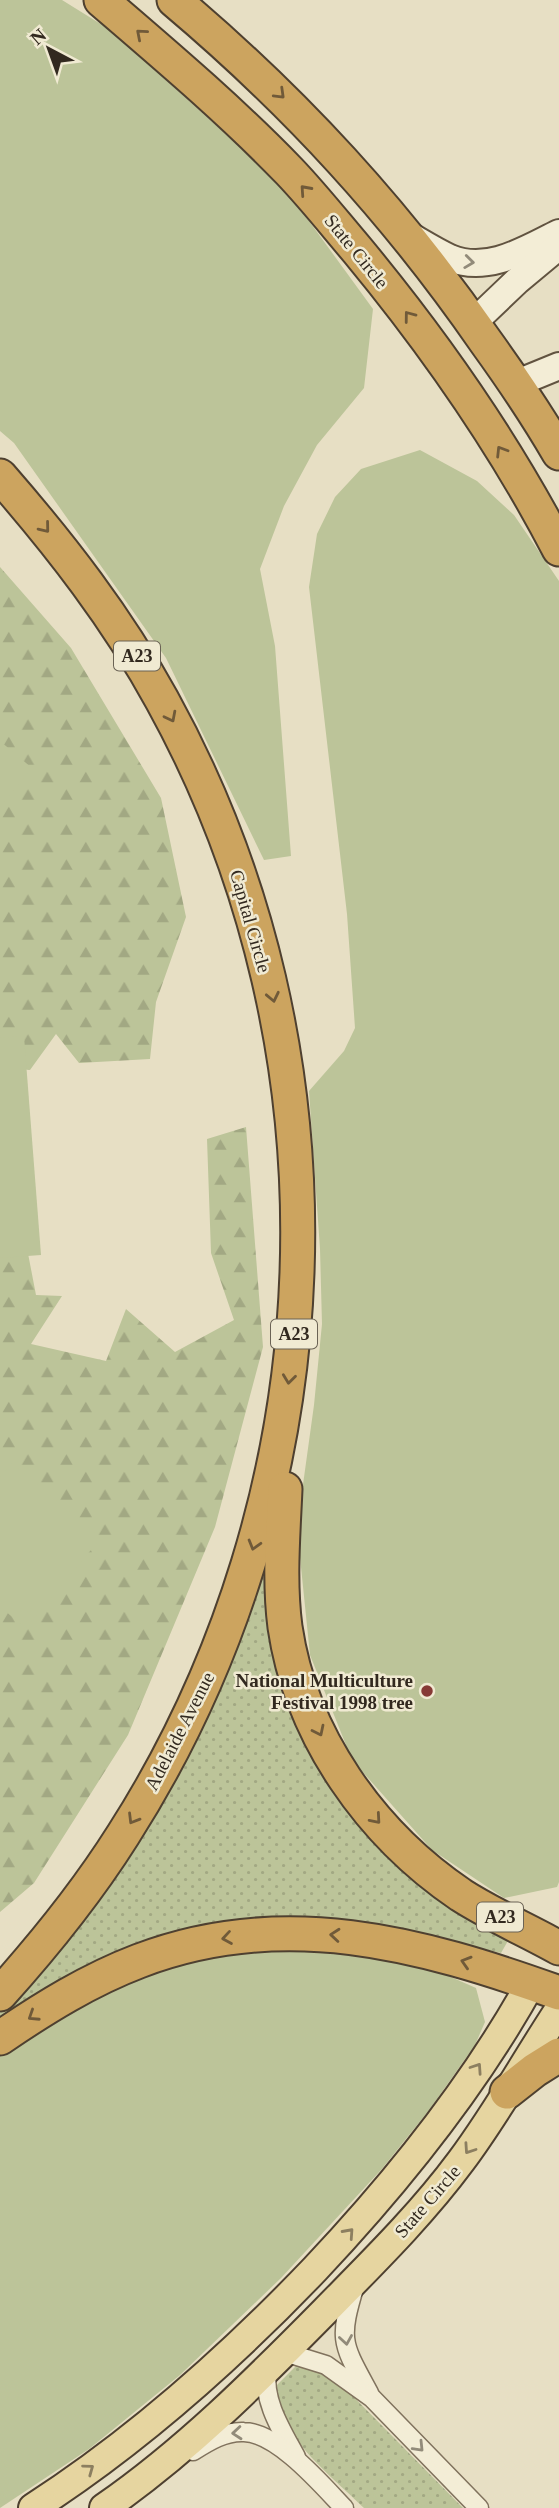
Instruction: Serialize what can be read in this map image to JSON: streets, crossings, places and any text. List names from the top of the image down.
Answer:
{
  "streets": {
    "highway": [
      "State Circle",
      "A23",
      "Capital Circle",
      "Adelaide Avenue"
    ]
  },
  "crossings": [
    ["State Circle", "A23"],
    ["A23", "Capital Circle"],
    ["A23", "Adelaide Avenue"],
    ["Capital Circle", "Adelaide Avenue"]
  ],
  "one_way": ["Capital Circle", "Adelaide Avenue"],
  "places": ["National Multiculture Festival 1998 tree"],
  "north": "top left"
}
